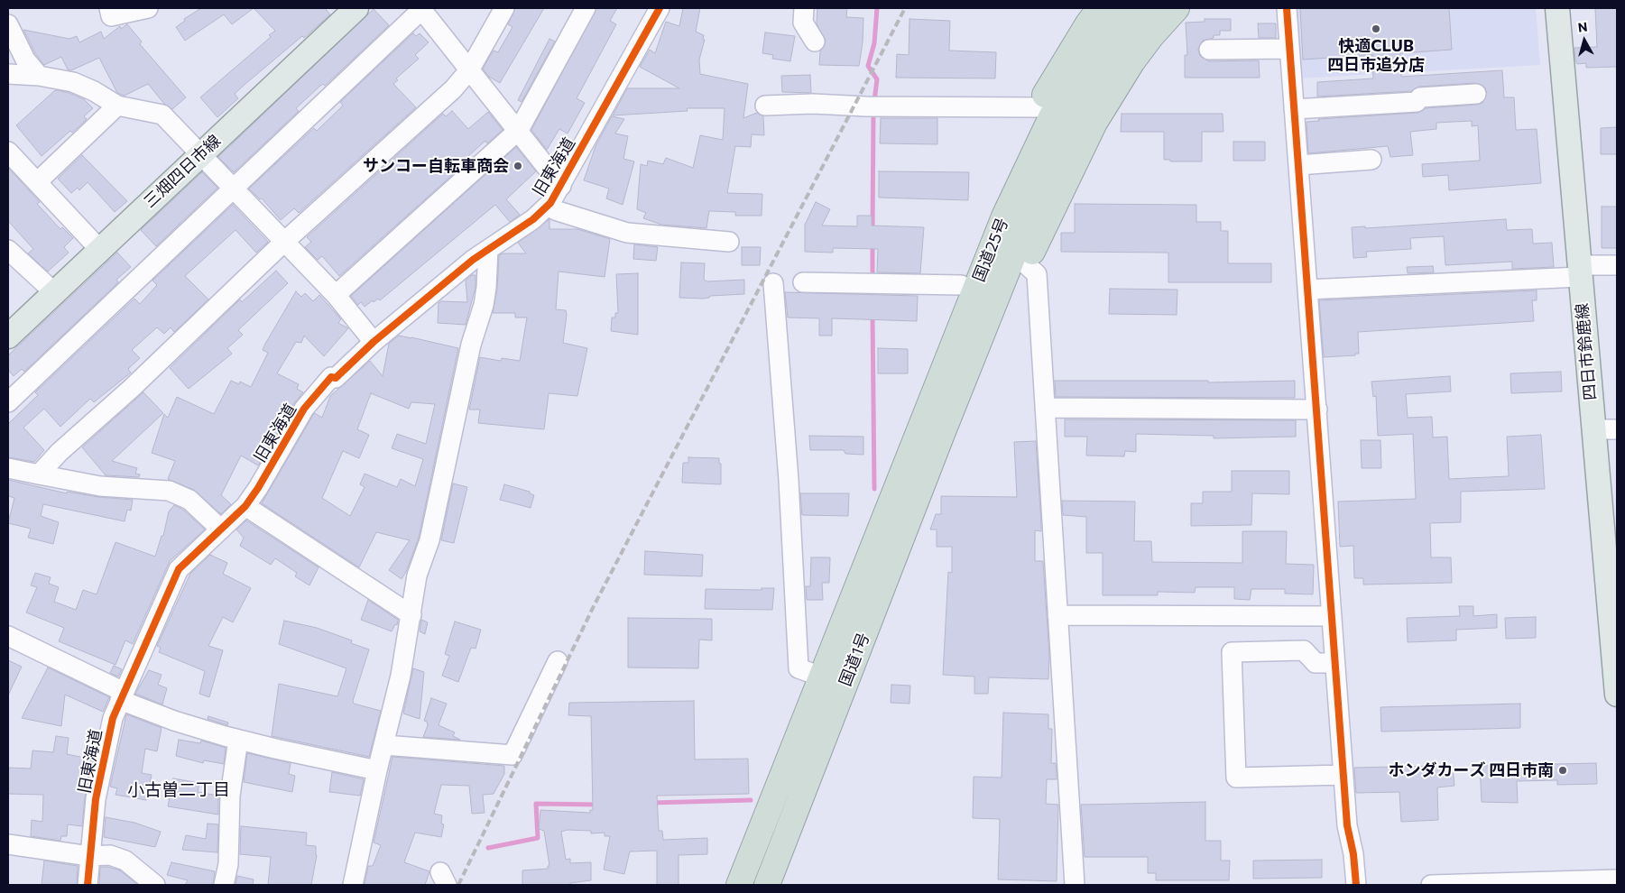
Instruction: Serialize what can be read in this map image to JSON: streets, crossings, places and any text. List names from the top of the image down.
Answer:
{
  "streets": {
    "highway": ["国道25号", "国道1号"],
    "main road": ["三畑四日市線", "四日市鈴鹿線"],
    "street": ["旧東海道"]
  },
  "crossings": [
    ["国道25号", "国道1号"]
  ],
  "districts": ["小古曽二丁目"],
  "places": ["快適CLUB 四日市追分店", "サンコー自転車商会", "ホンダカーズ 四日市南"],
  "north": "top"
}
